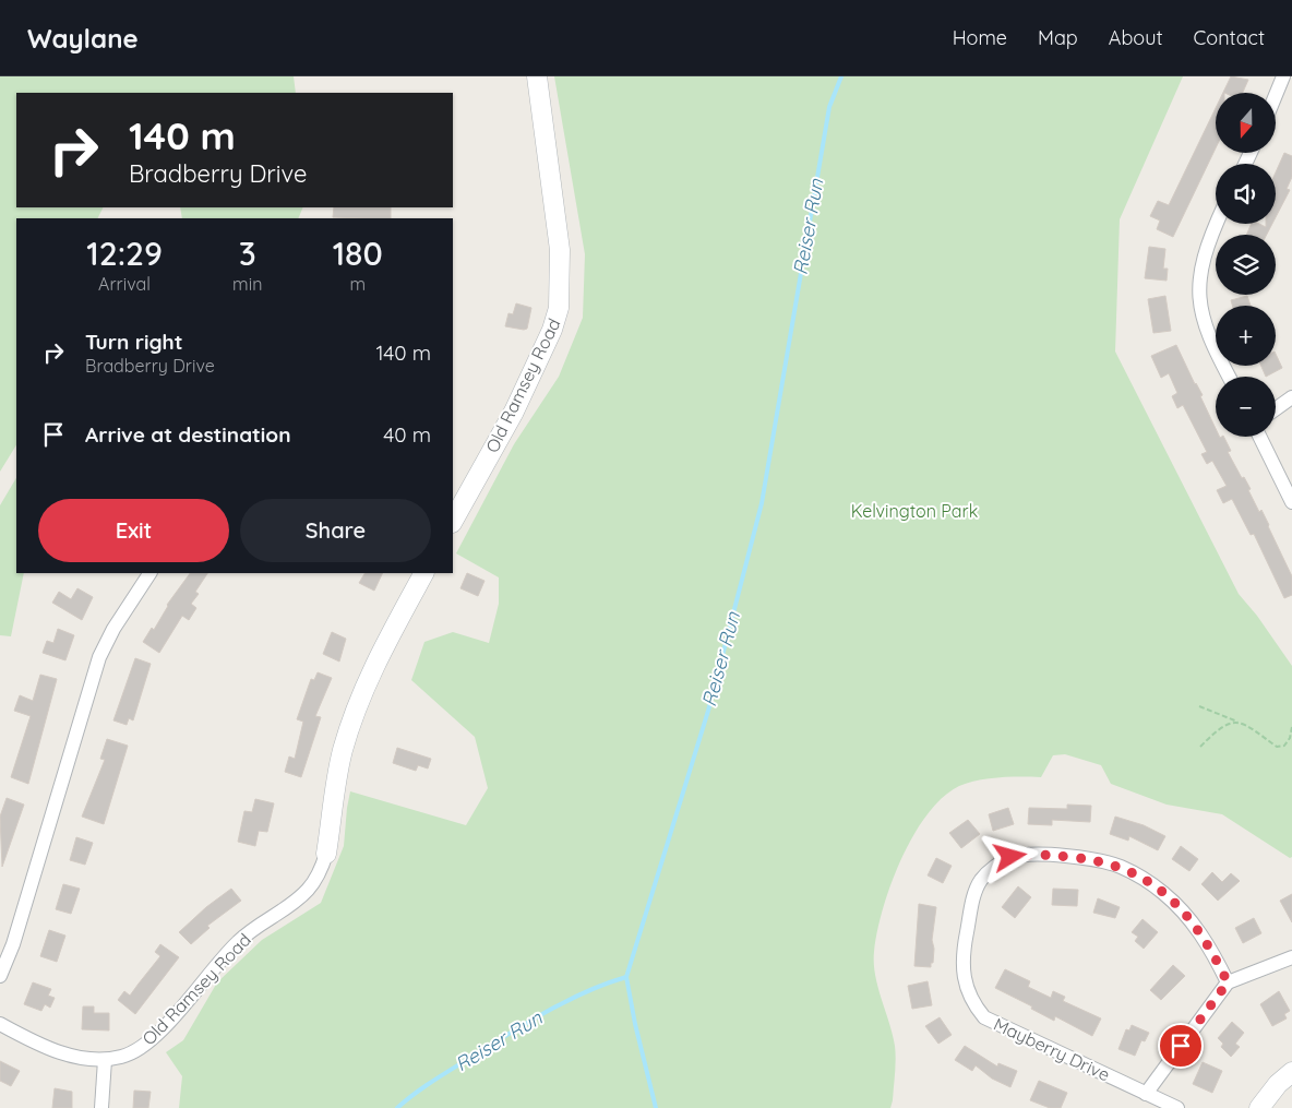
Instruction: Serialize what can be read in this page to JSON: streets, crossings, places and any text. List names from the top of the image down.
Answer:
{
  "streets": {
    "street": ["Old Ramsey Road", "Mayberry Drive"]
  },
  "water": ["Reiser Run"],
  "parks": ["Kelvington Park"],
  "north": "bottom",
  "page": {
    "header": "Waylane",
    "nav": [
      "Home",
      "Map",
      "About",
      "Contact"
    ],
    "map_buttons": ["+", "−"],
    "turn": ["140 m", "Bradberry Drive"],
    "eta": [
      "12:29",
      "Arrival",
      "3",
      "min",
      "180",
      "m"
    ],
    "list": [
      {
        "name": "Turn right",
        "note": "Bradberry Drive",
        "value": "140 m"
      },
      {
        "name": "Arrive at destination",
        "value": "40 m"
      }
    ],
    "buttons": ["Exit", "Share"]
  }
}
